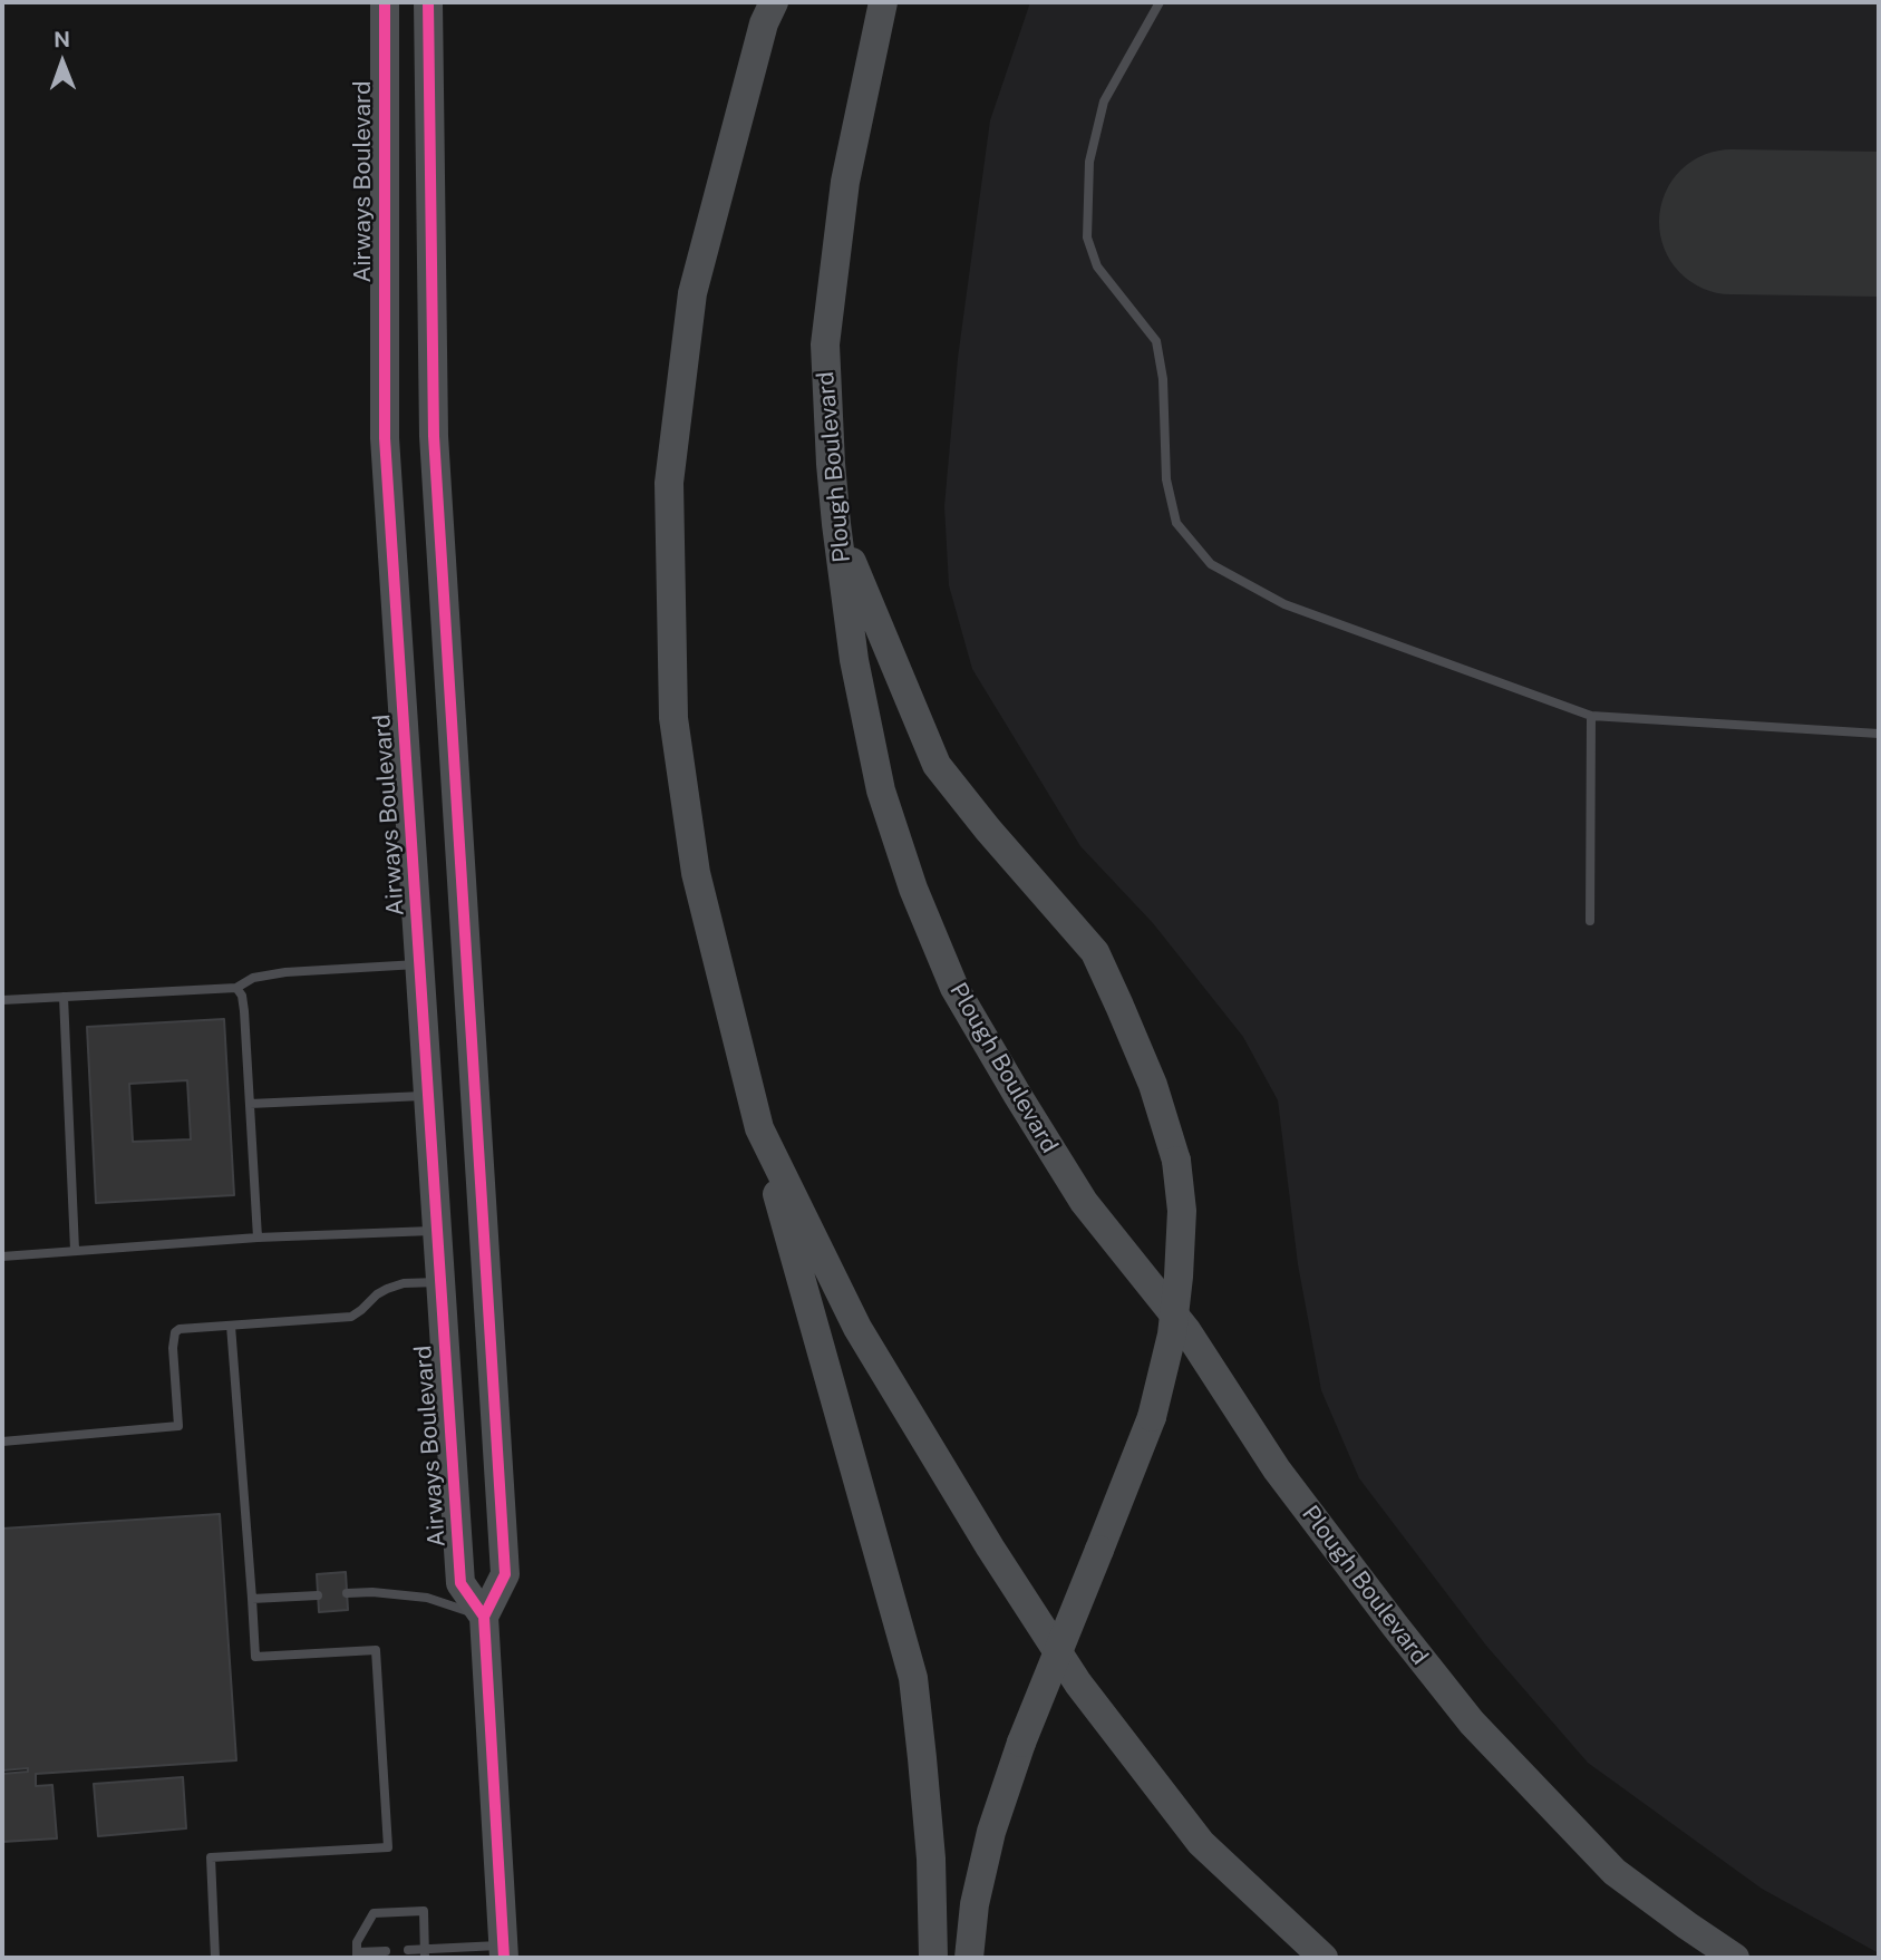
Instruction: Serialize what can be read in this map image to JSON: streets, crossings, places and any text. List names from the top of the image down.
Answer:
{
  "streets": {
    "main road": ["Airways Boulevard", "Plough Boulevard"]
  },
  "north": "top"
}
